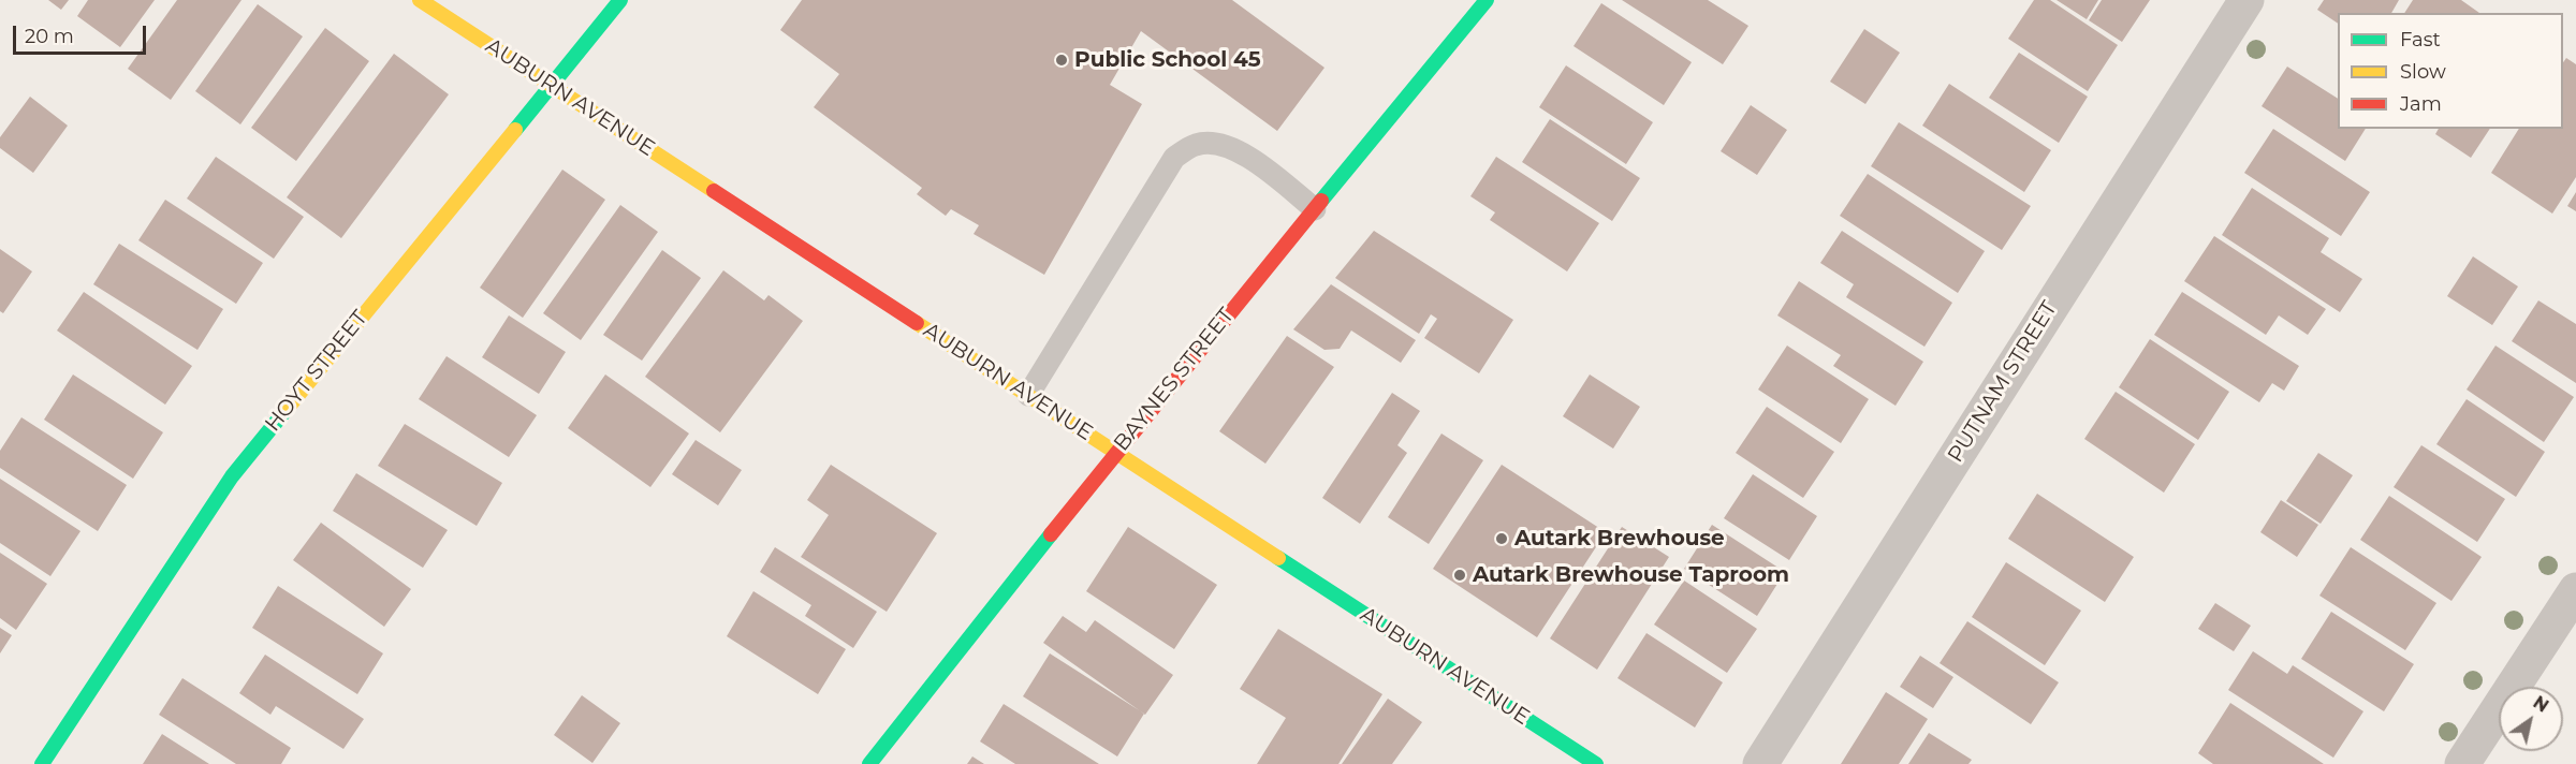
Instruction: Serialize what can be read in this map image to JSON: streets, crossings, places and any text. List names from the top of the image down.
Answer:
{
  "streets": {
    "street": [
      "AUBURN AVENUE",
      "HOYT STREET",
      "BAYNES STREET",
      "PUTNAM STREET"
    ]
  },
  "crossings": [
    ["AUBURN AVENUE", "HOYT STREET"],
    ["AUBURN AVENUE", "BAYNES STREET"]
  ],
  "places": ["Public School 45", "Autark Brewhouse", "Autark Brewhouse Taproom"],
  "legend": ["Fast", "Slow", "Jam"],
  "scale_bar": "20 m",
  "north": "top right"
}
